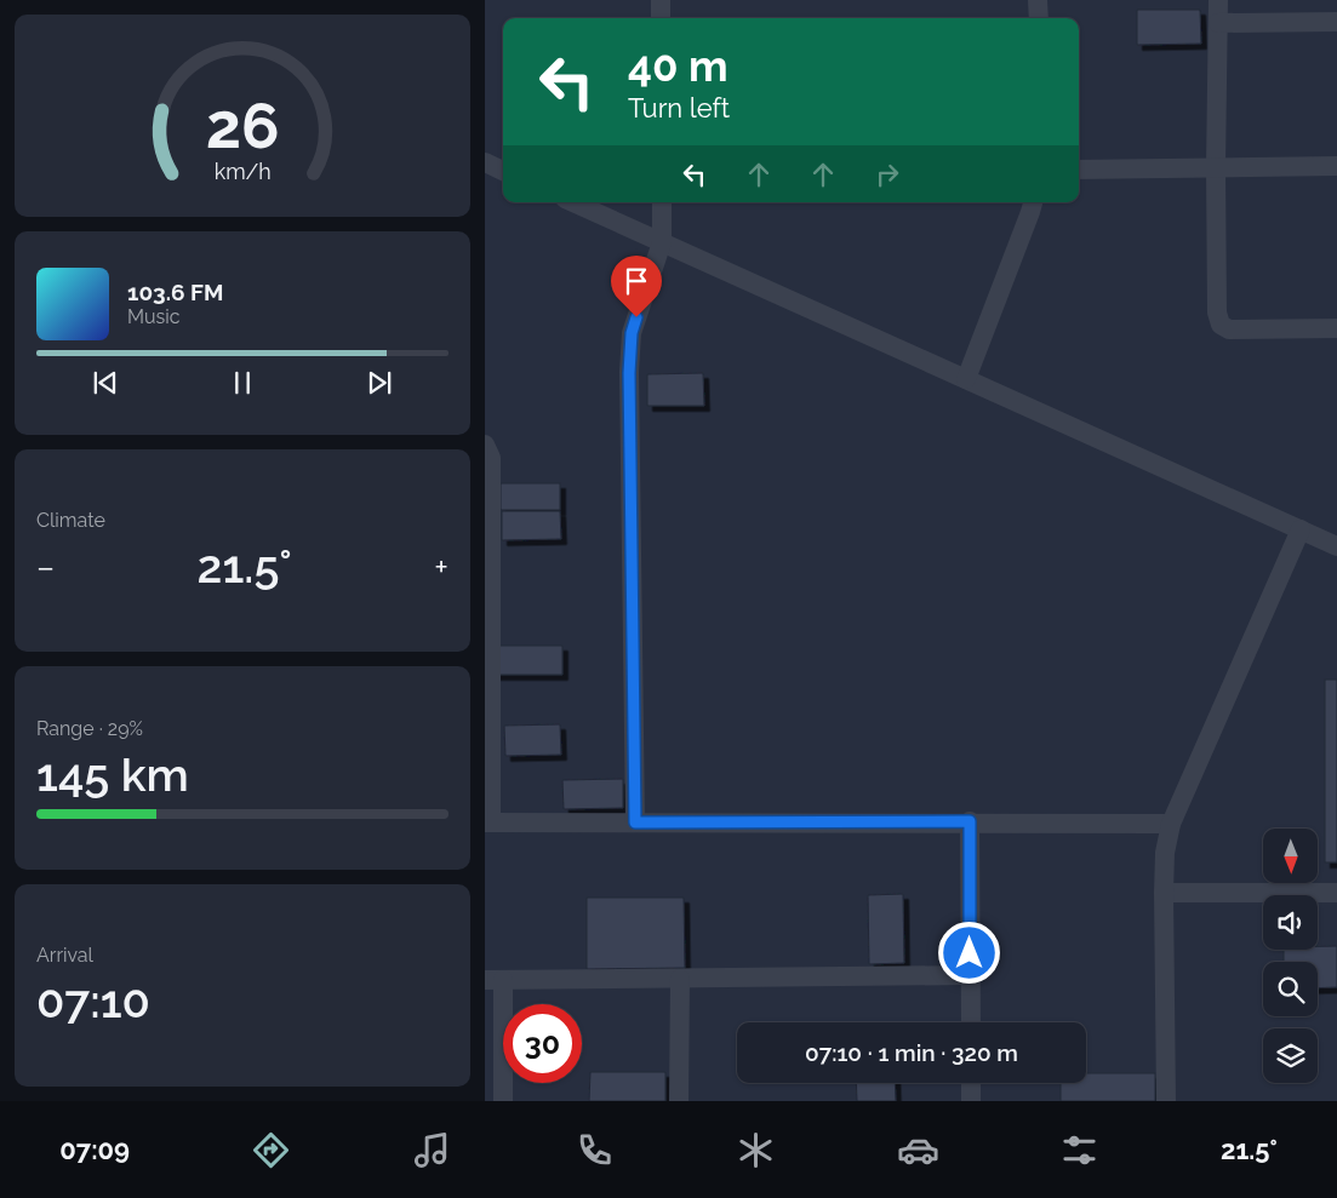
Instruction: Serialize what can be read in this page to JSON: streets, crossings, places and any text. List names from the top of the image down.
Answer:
{
  "north": "bottom",
  "page": {
    "turn": ["40 m", "Turn left"],
    "song": ["103.6 FM", "Music"],
    "tile": [
      "Climate",
      ["Range · 29%", "145 km"],
      ["Arrival", "07:10"]
    ],
    "heat": ["−", "21.5°", "+"],
    "limit": "30",
    "trip": "07:10 · 1 min · 320 m",
    "tabs": ["07:09", "21.5°"],
    "gauge": ["26", "km/h"]
  }
}
